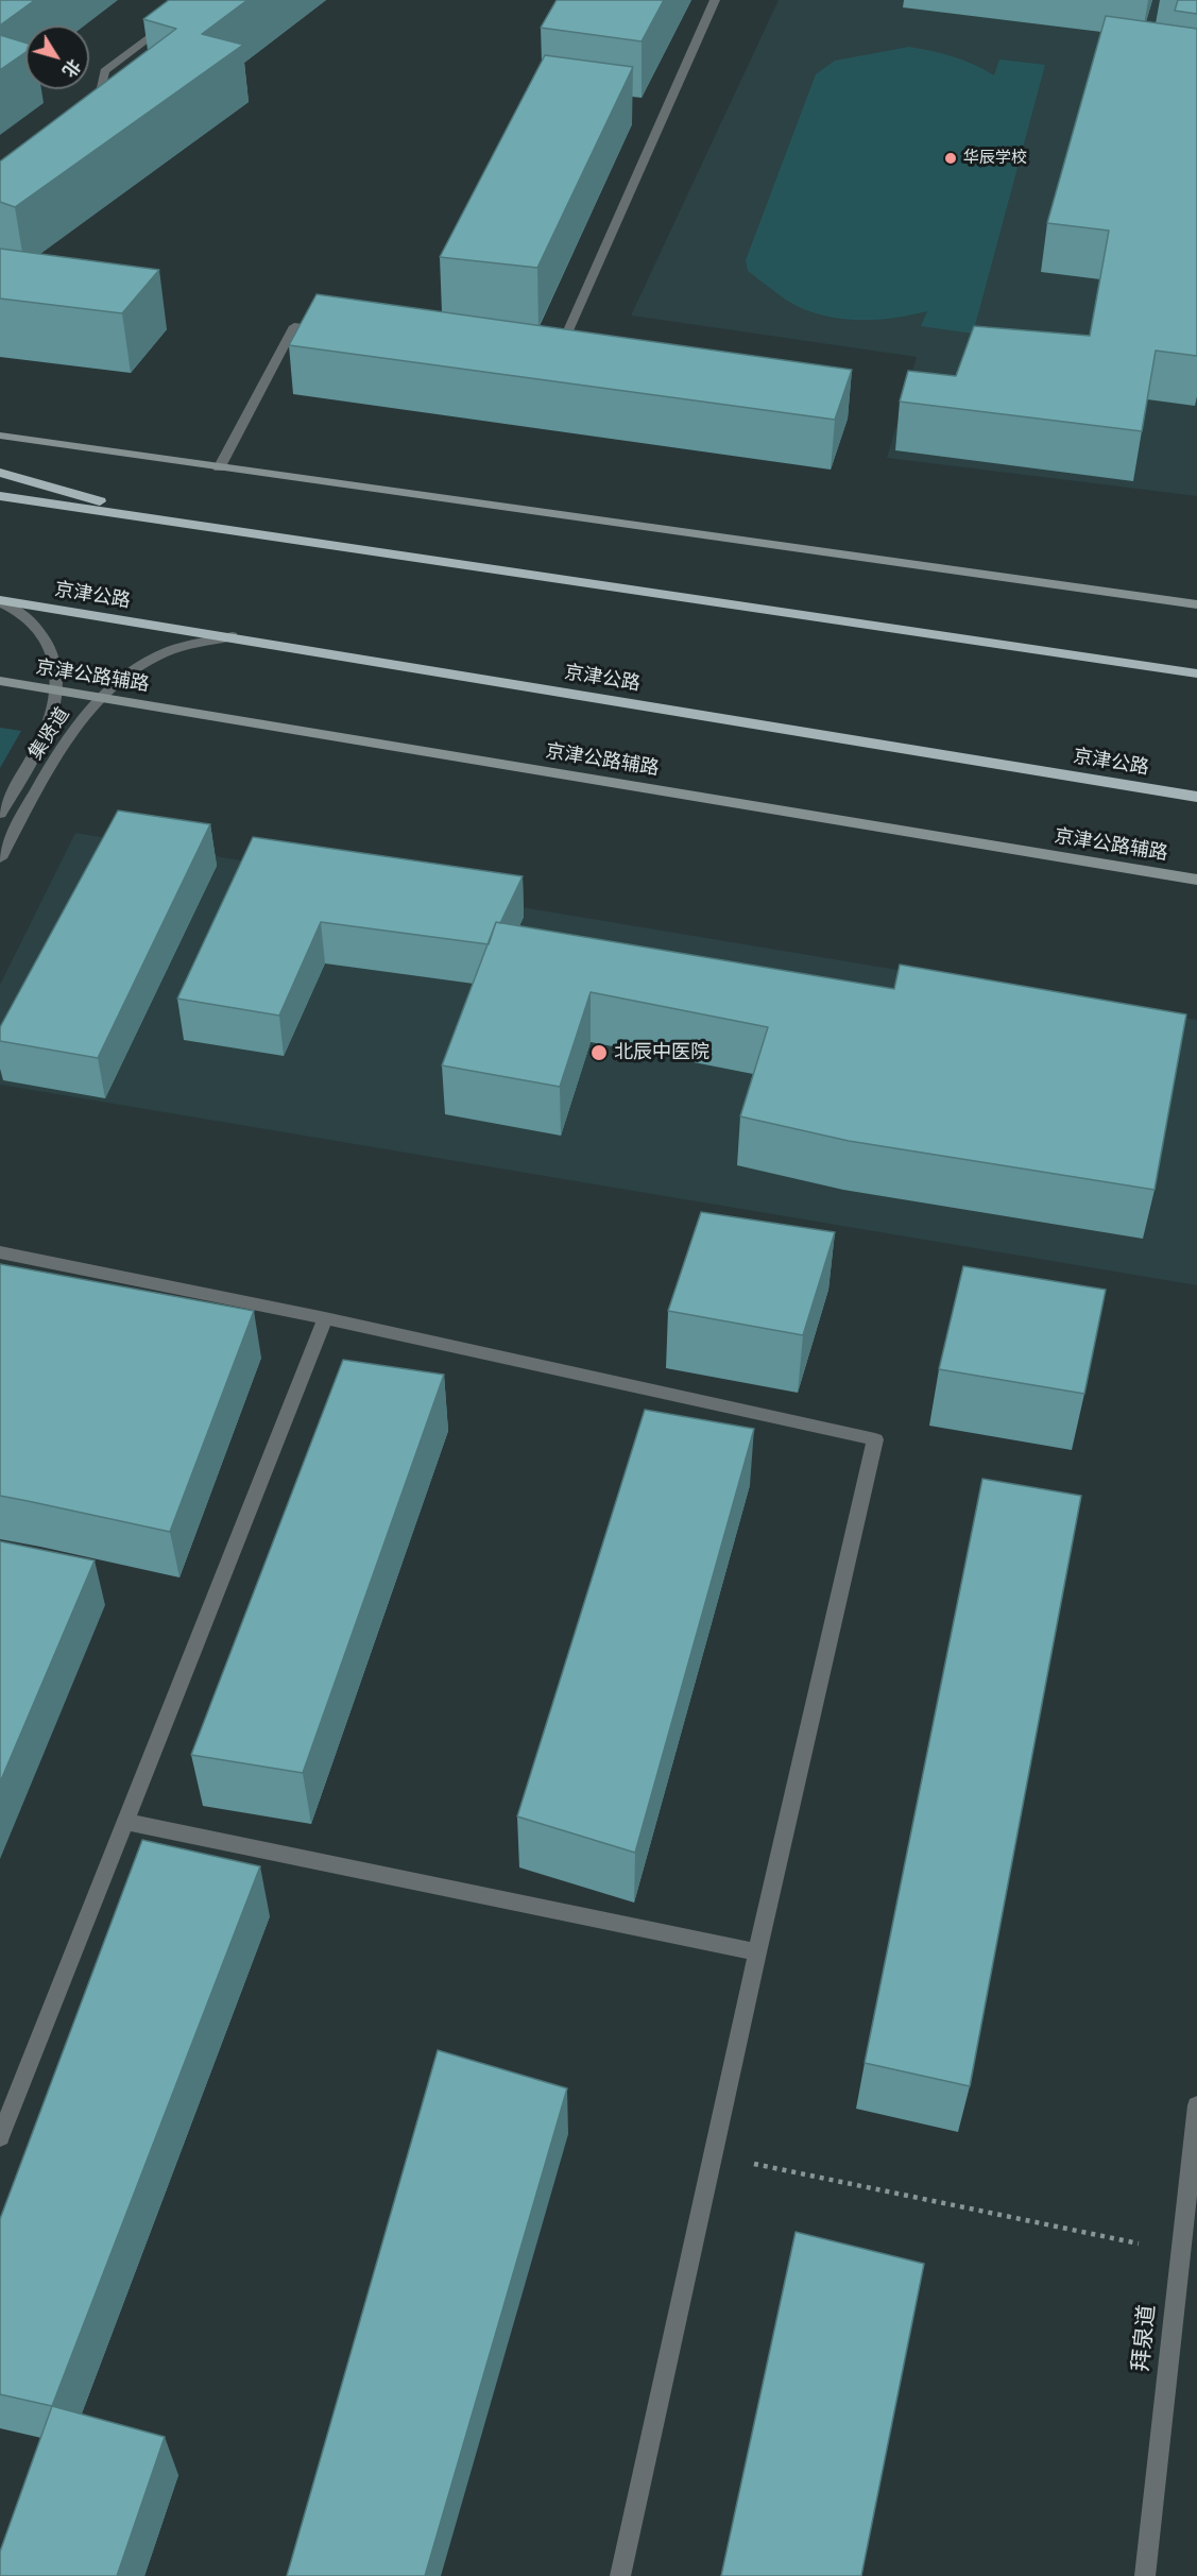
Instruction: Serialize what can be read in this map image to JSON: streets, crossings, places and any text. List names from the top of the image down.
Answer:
{
  "streets": {
    "highway": ["京津公路"],
    "main road": ["京津公路辅路"],
    "street": ["集贤道", "拜泉道"]
  },
  "crossings": [
    ["京津公路", "集贤道"],
    ["京津公路辅路", "集贤道"]
  ],
  "places": ["华辰学校", "北辰中医院"],
  "north": "bottom right"
}
